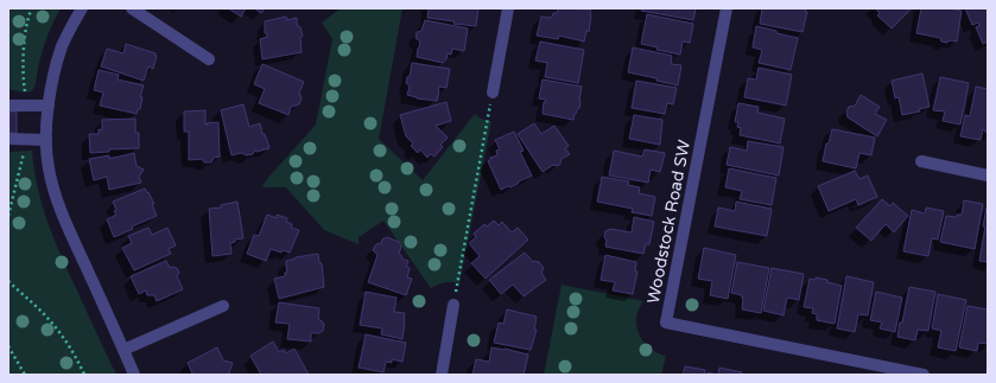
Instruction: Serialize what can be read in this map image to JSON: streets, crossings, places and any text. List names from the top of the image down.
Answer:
{
  "streets": {
    "street": ["Woodstock Road SW"]
  }
}
